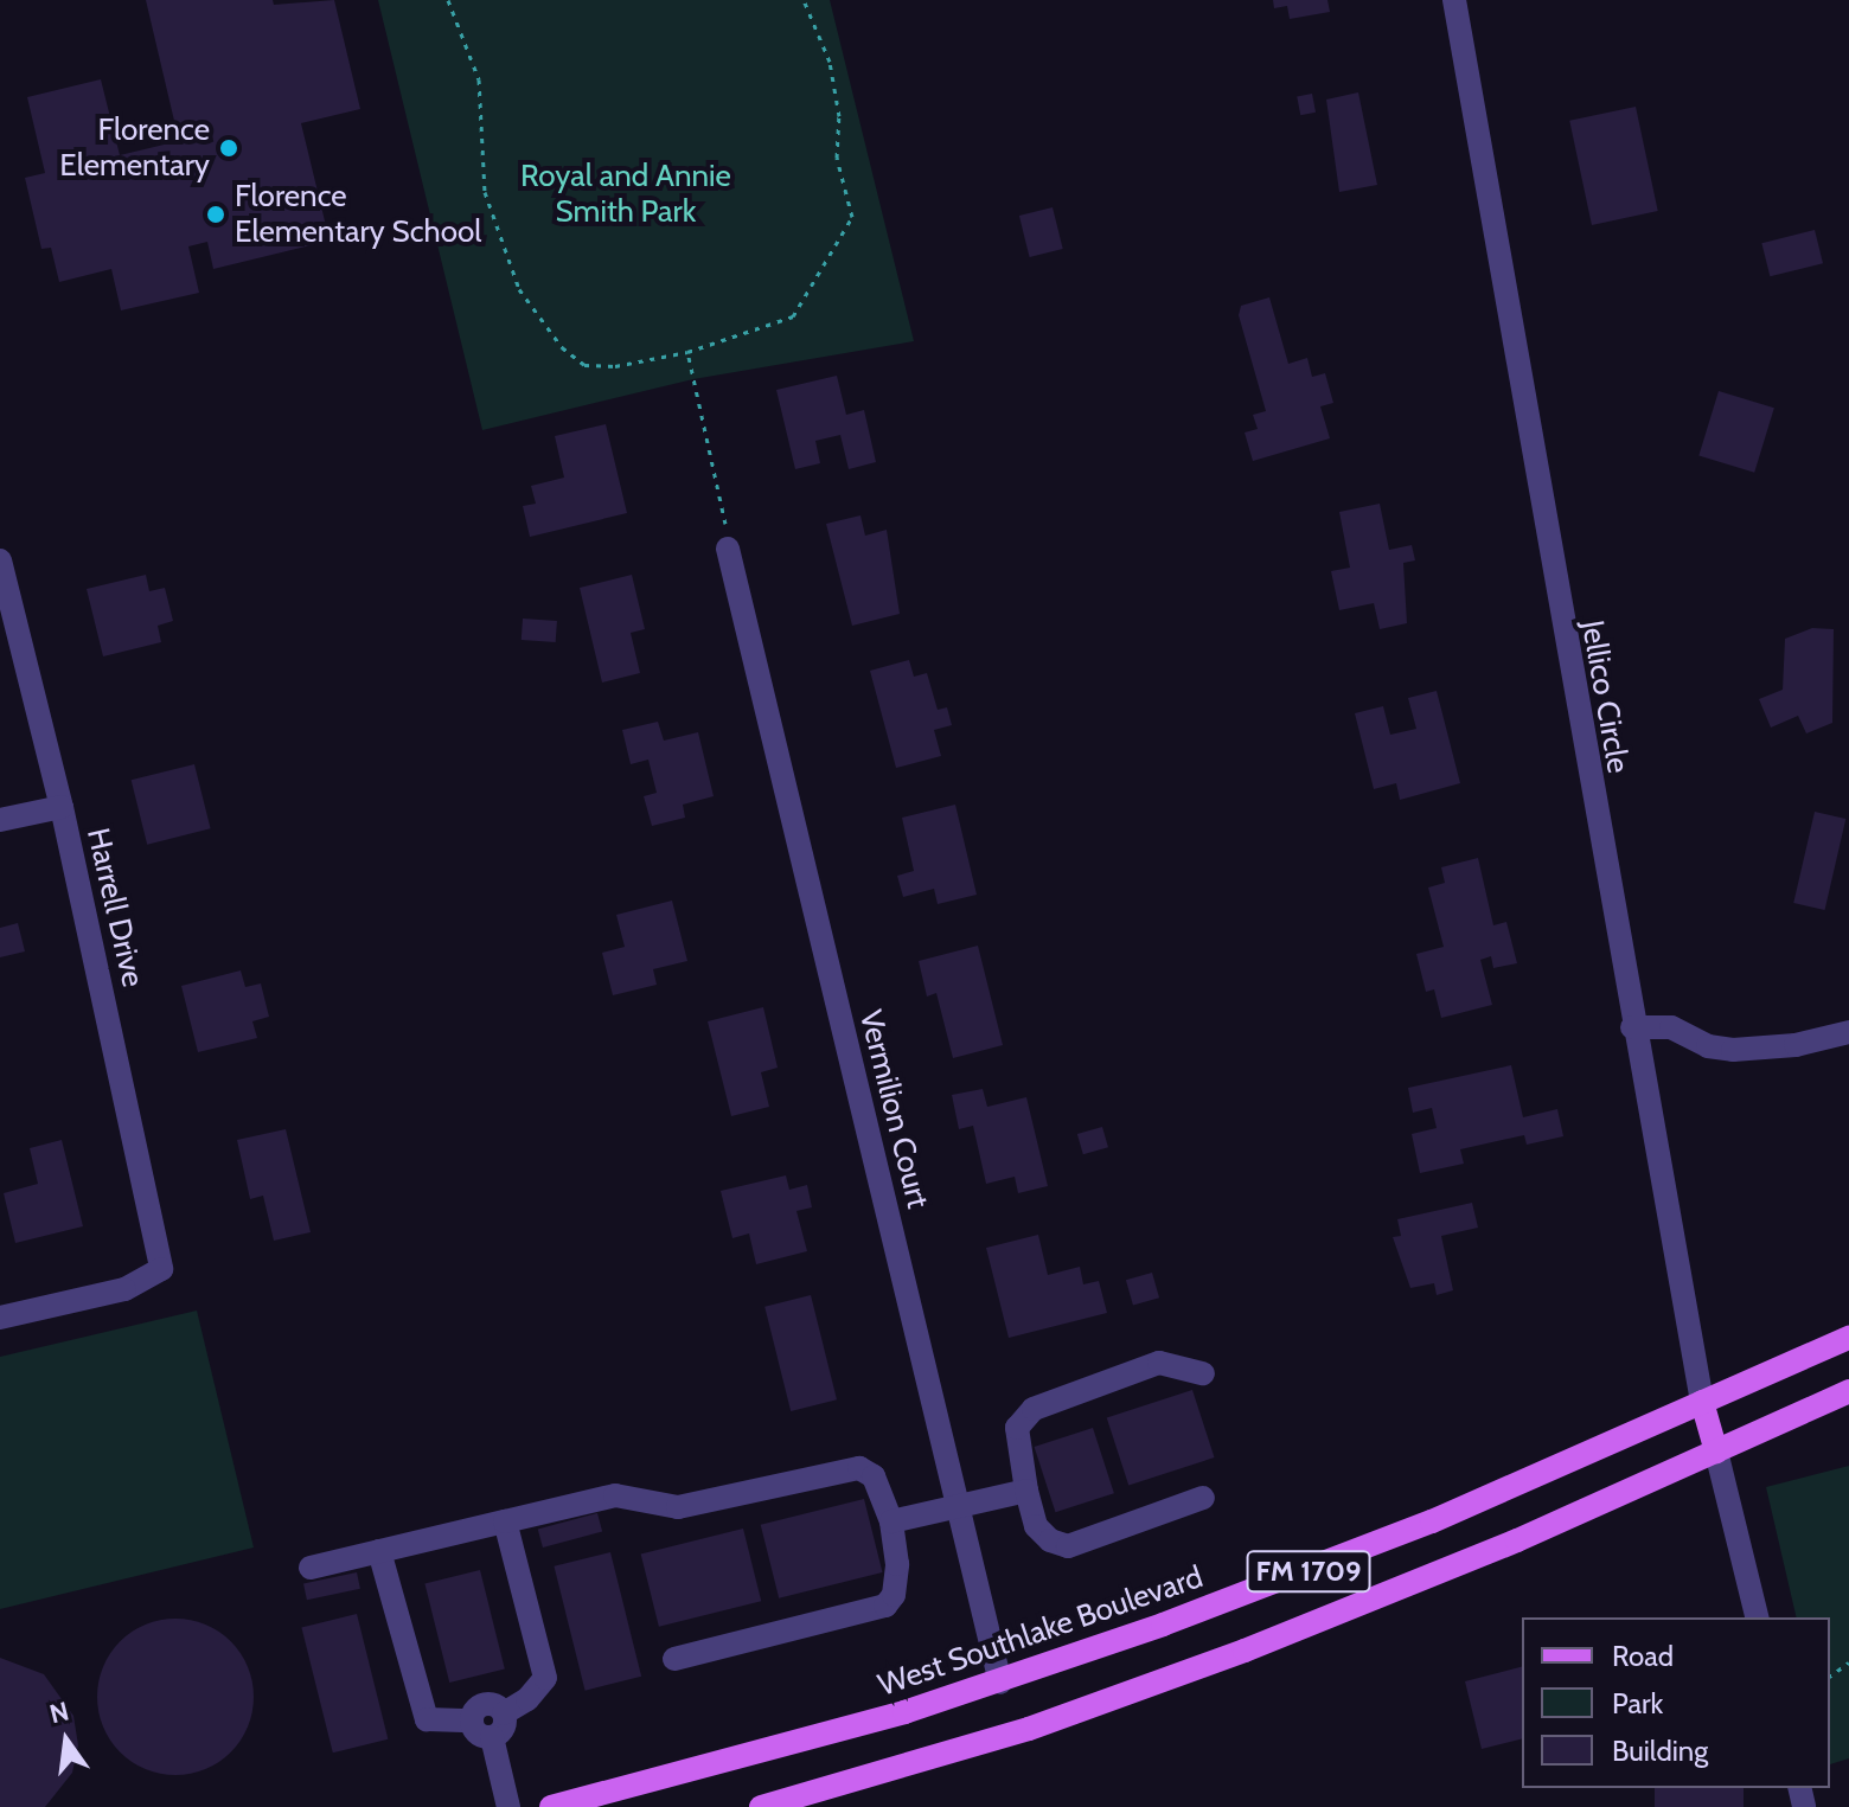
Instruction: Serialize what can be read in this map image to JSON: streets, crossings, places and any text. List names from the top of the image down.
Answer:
{
  "streets": {
    "main road": ["FM 1709", "West Southlake Boulevard"],
    "street": ["Jellico Circle", "Harrell Drive", "Vermilion Court"]
  },
  "crossings": [
    ["Jellico Circle", "West Southlake Boulevard"],
    ["Vermilion Court", "West Southlake Boulevard"]
  ],
  "parks": ["Royal and Annie Smith Park"],
  "places": ["Florence Elementary", "Florence Elementary School"],
  "legend": ["Road", "Park", "Building"],
  "north": "top"
}
